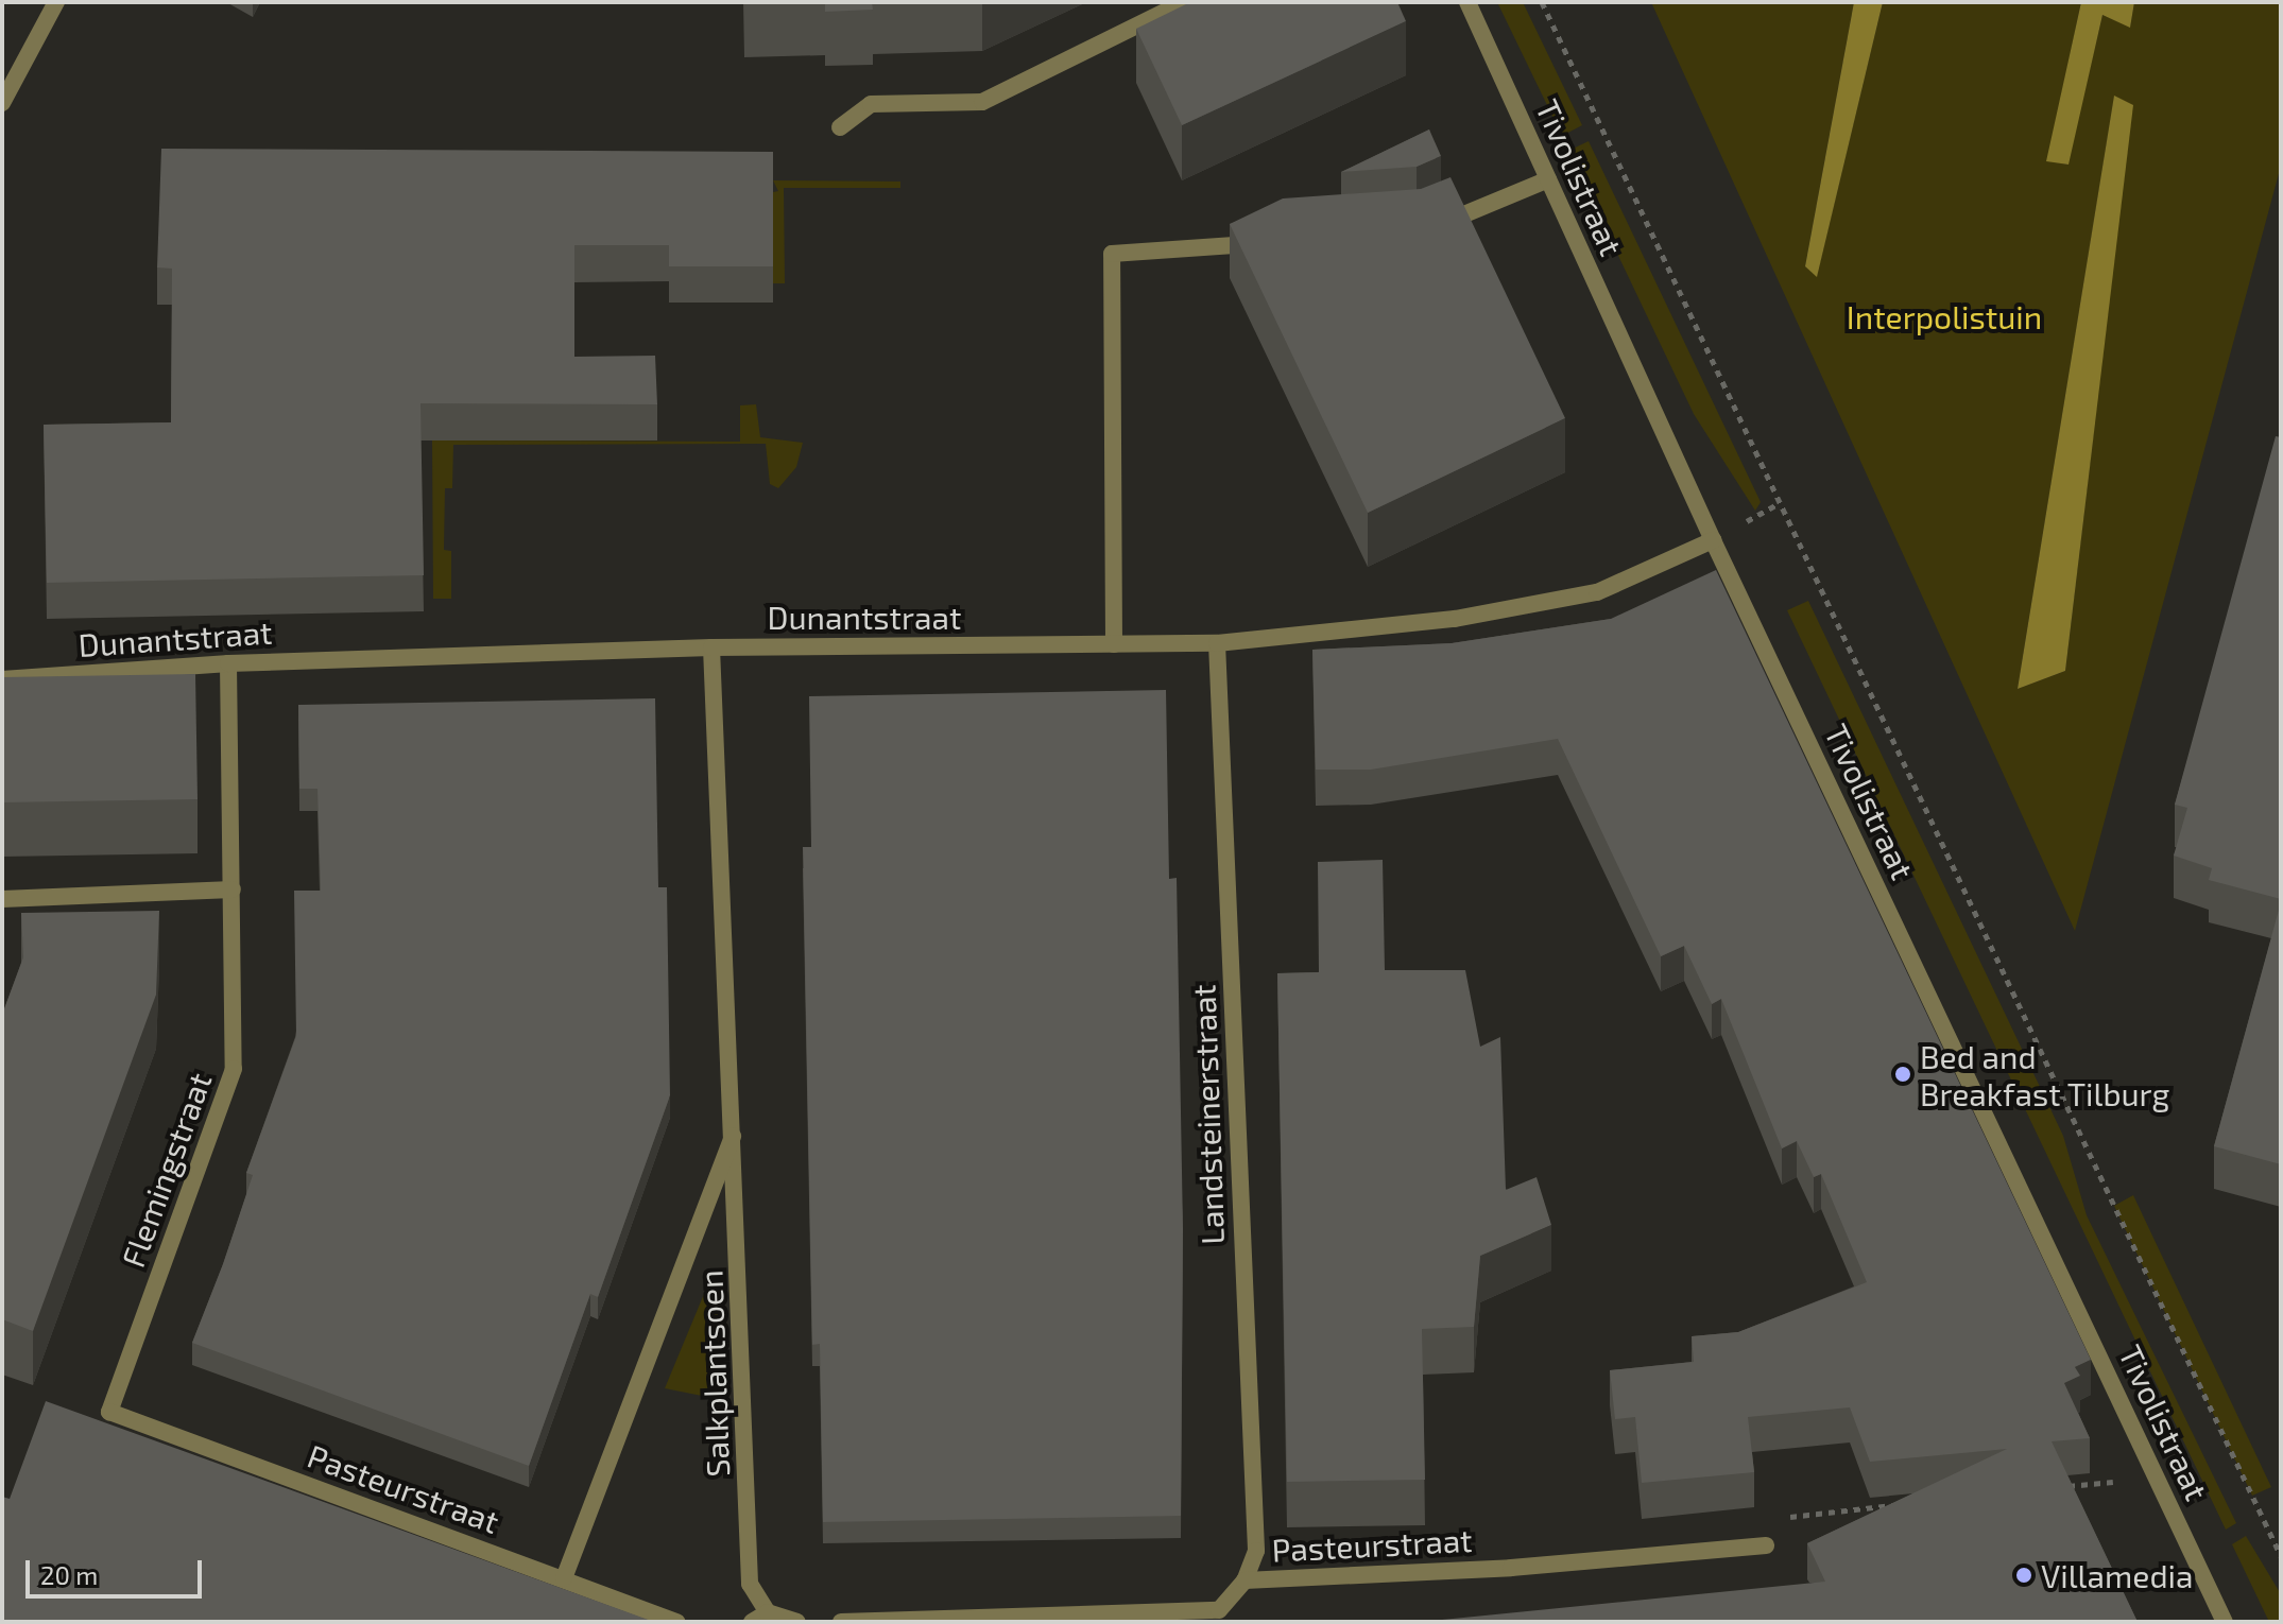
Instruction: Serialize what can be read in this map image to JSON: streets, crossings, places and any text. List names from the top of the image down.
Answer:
{
  "streets": {
    "street": [
      "Tivolistraat",
      "Dunantstraat",
      "Landsteinerstraat",
      "Flemingstraat",
      "Salkplantsoen",
      "Pasteurstraat"
    ]
  },
  "crossings": [
    ["Tivolistraat", "Dunantstraat"],
    ["Dunantstraat", "Landsteinerstraat"],
    ["Dunantstraat", "Flemingstraat"],
    ["Dunantstraat", "Salkplantsoen"],
    ["Landsteinerstraat", "Pasteurstraat"],
    ["Flemingstraat", "Pasteurstraat"],
    ["Salkplantsoen", "Pasteurstraat"]
  ],
  "parks": ["Interpolistuin"],
  "places": ["Bed and Breakfast Tilburg", "Villamedia"],
  "scale_bar": "20 m"
}
